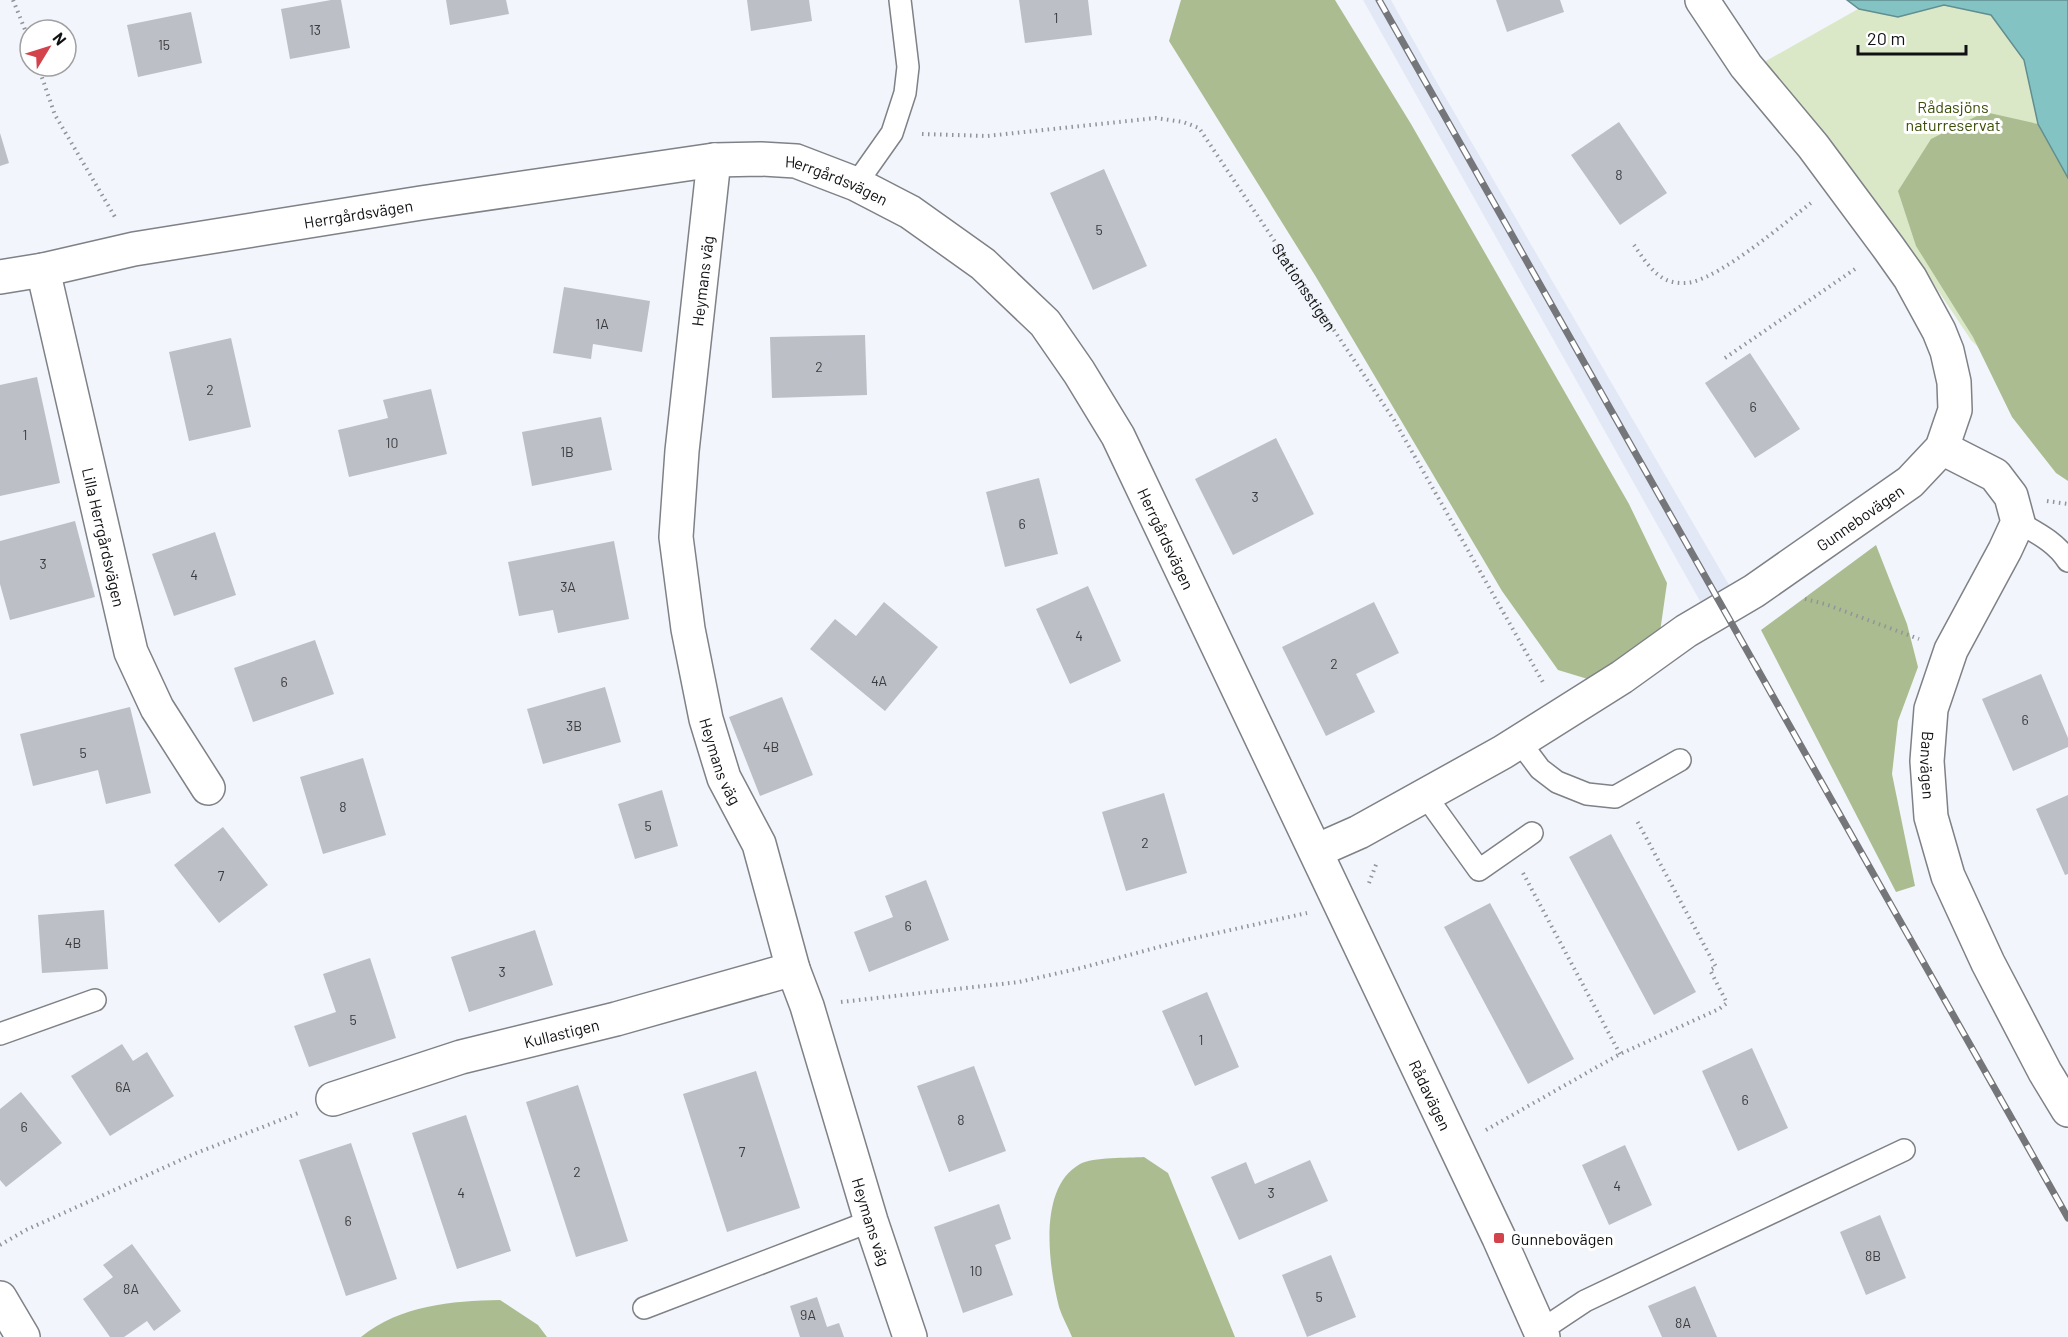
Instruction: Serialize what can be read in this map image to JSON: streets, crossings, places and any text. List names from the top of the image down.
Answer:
{
  "streets": {
    "street": [
      "Herrgårdsvägen",
      "Heymans väg",
      "Gunnebovägen",
      "Lilla Herrgårdsvägen",
      "Banvägen",
      "Kullastigen",
      "Rådavägen"
    ],
    "path": ["Stationsstigen"]
  },
  "crossings": [
    ["Herrgårdsvägen", "Heymans väg"],
    ["Herrgårdsvägen", "Gunnebovägen"],
    ["Herrgårdsvägen", "Lilla Herrgårdsvägen"],
    ["Herrgårdsvägen", "Rådavägen"],
    ["Heymans väg", "Kullastigen"],
    ["Stationsstigen", "Gunnebovägen"],
    ["Gunnebovägen", "Rådavägen"]
  ],
  "parks": ["Rådasjöns naturreservat"],
  "places": {
    "transit": ["Gunnebovägen"]
  },
  "house_numbers": [
    "1",
    "13",
    "15",
    "8",
    "5",
    "1A",
    "2",
    "2",
    "6",
    "1",
    "10",
    "1B",
    "3",
    "6",
    "3",
    "4",
    "3A",
    "4",
    "2",
    "4A",
    "6",
    "6",
    "3B",
    "4B",
    "5",
    "8",
    "5",
    "2",
    "7",
    "6",
    "4B",
    "3",
    "5",
    "1",
    "6A",
    "6",
    "8",
    "6",
    "7",
    "2",
    "4",
    "4",
    "3",
    "6",
    "8B",
    "10",
    "8A",
    "5",
    "9A",
    "8A"
  ],
  "scale_bar": "20 m",
  "north": "top right"
}
